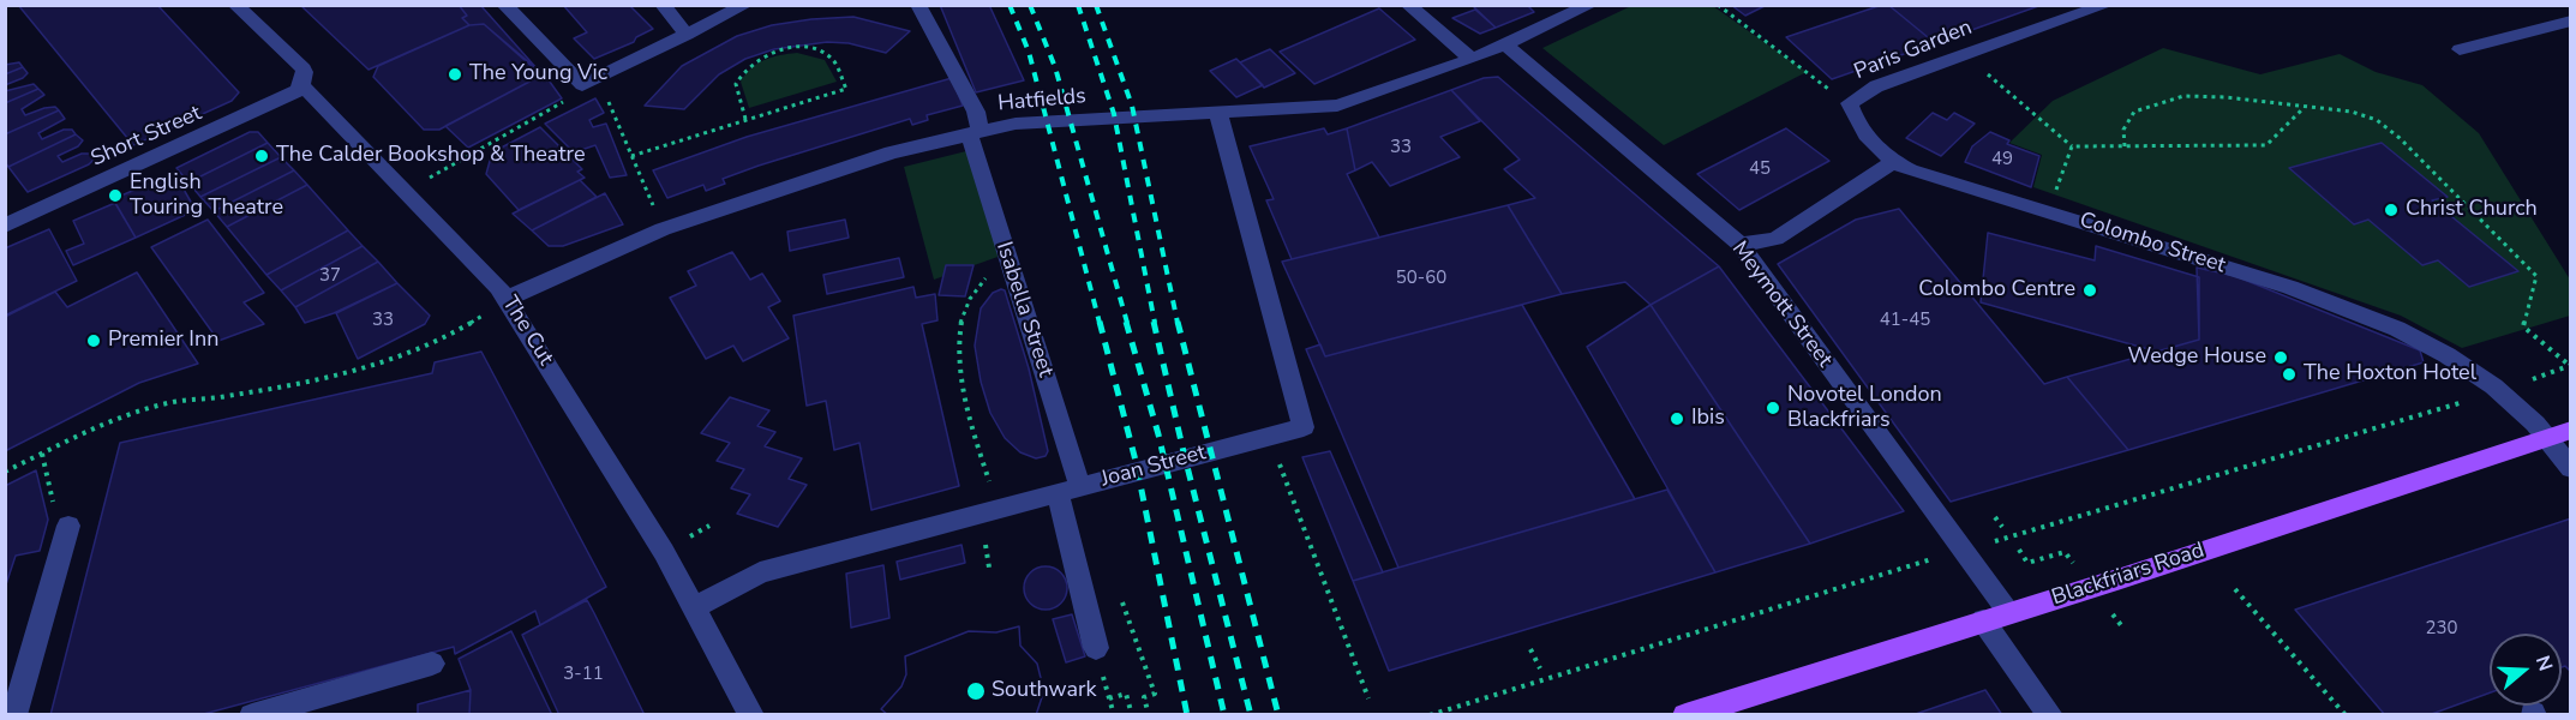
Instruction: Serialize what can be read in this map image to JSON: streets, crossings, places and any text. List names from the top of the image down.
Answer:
{
  "streets": {
    "main road": ["Blackfriars Road"],
    "street": [
      "Paris Garden",
      "Hatfields",
      "Short Street",
      "Colombo Street",
      "Meymott Street",
      "Isabella Street",
      "The Cut",
      "Joan Street"
    ]
  },
  "crossings": [
    ["Paris Garden", "Colombo Street"],
    ["Hatfields", "Meymott Street"],
    ["Hatfields", "Isabella Street"],
    ["Hatfields", "The Cut"],
    ["Hatfields", "Joan Street"],
    ["Short Street", "The Cut"],
    ["Colombo Street", "Blackfriars Road"],
    ["Meymott Street", "Blackfriars Road"],
    ["Isabella Street", "Joan Street"],
    ["The Cut", "Joan Street"]
  ],
  "places": [
    "The Young Vic",
    "The Calder Bookshop & Theatre",
    "English Touring Theatre",
    "Christ Church",
    "Colombo Centre",
    "Premier Inn",
    "Wedge House",
    "The Hoxton Hotel",
    "Novotel London Blackfriars",
    "Ibis",
    "Southwark"
  ],
  "house_numbers": [
    "33",
    "49",
    "45",
    "37",
    "50-60",
    "33",
    "41-45",
    "230",
    "3-11"
  ],
  "north": "right"
}
